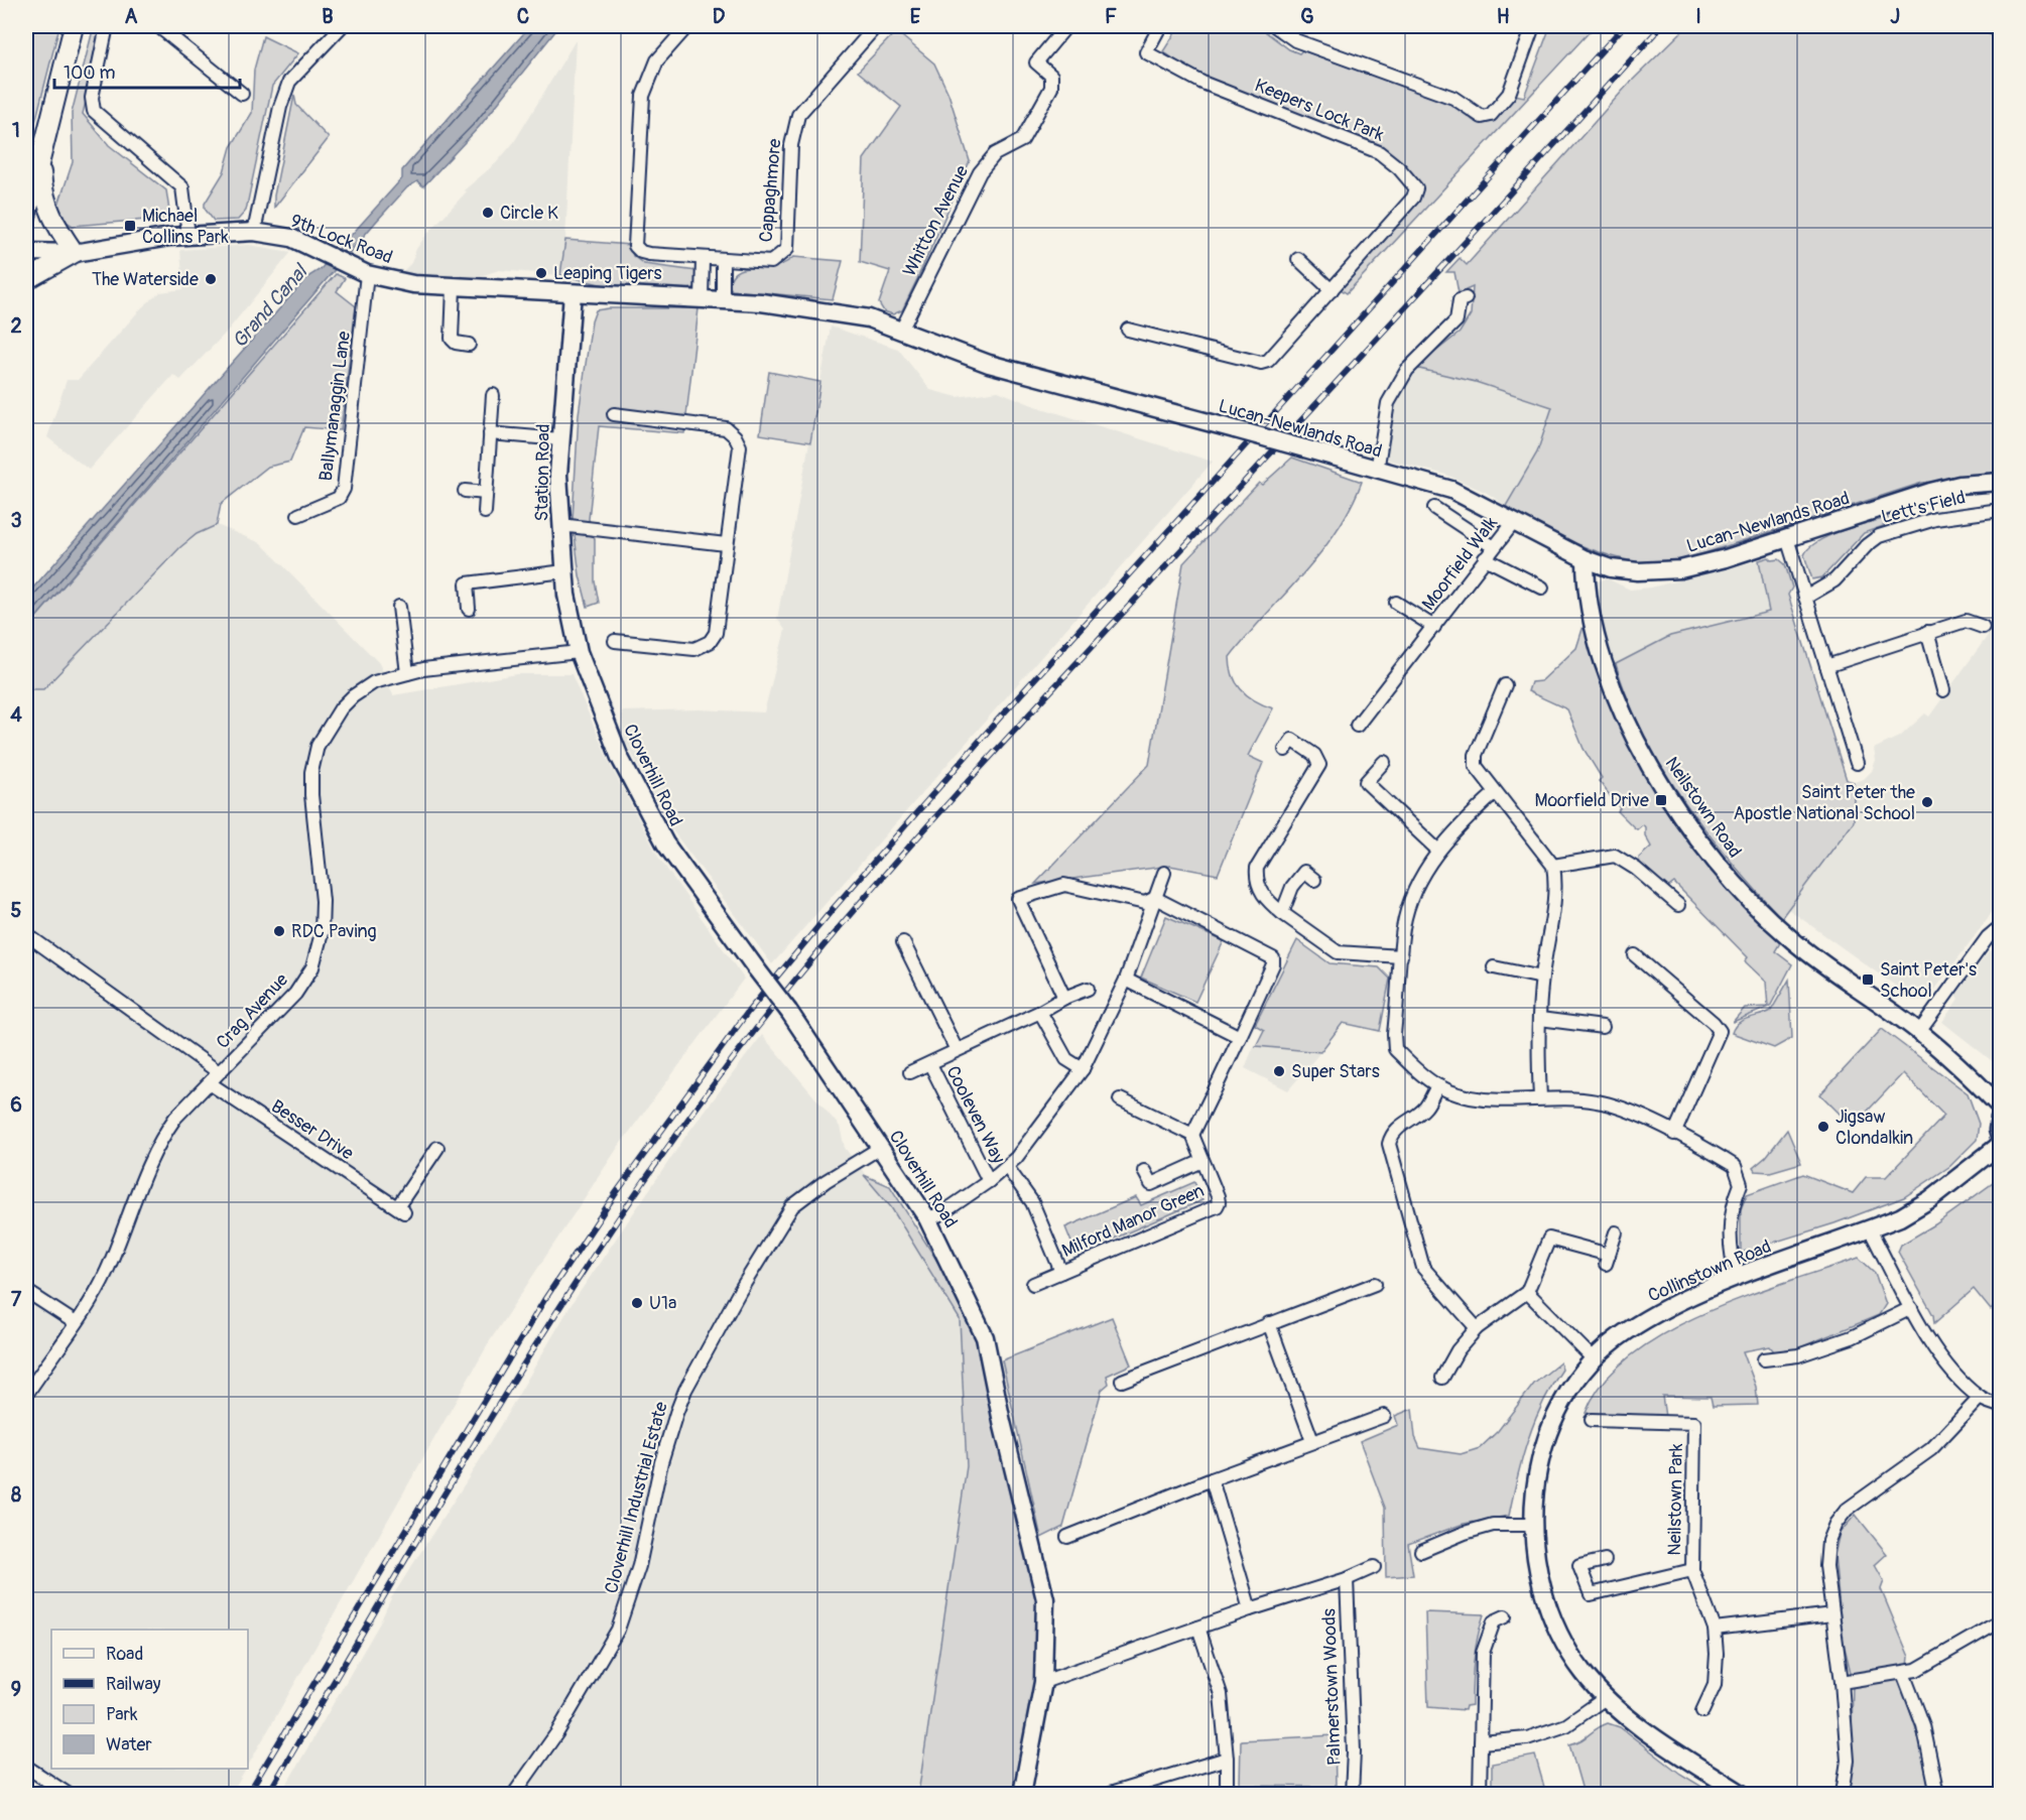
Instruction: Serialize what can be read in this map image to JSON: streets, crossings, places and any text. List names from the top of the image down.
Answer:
{
  "streets": {
    "street": [
      "Keepers Lock Park",
      "Cappaghmore",
      "Whitton Avenue",
      "9th Lock Road",
      "Ballymanaggin Lane",
      "Lucan-Newlands Road",
      "Station Road",
      "Lett's Field",
      "Moorfield Walk",
      "Cloverhill Road",
      "Neilstown Road",
      "Crag Avenue",
      "Cooleven Way",
      "Besser Drive",
      "Milford Manor Green",
      "Collinstown Road",
      "Cloverhill Industrial Estate",
      "Neilstown Park",
      "Palmerstown Woods"
    ]
  },
  "crossings": [
    ["Whitton Avenue", "Lucan-Newlands Road"],
    ["9th Lock Road", "Ballymanaggin Lane"],
    ["9th Lock Road", "Lucan-Newlands Road"],
    ["9th Lock Road", "Station Road"],
    ["Lucan-Newlands Road", "Station Road"],
    ["Lucan-Newlands Road", "Moorfield Walk"],
    ["Lucan-Newlands Road", "Neilstown Road"],
    ["Station Road", "Cloverhill Road"],
    ["Station Road", "Crag Avenue"],
    ["Cloverhill Road", "Crag Avenue"],
    ["Cloverhill Road", "Cloverhill Industrial Estate"],
    ["Cloverhill Road", "Palmerstown Woods"],
    ["Crag Avenue", "Besser Drive"]
  ],
  "water": ["Grand Canal"],
  "places": {
    "other": [
      "Circle K",
      "Leaping Tigers",
      "The Waterside",
      "Saint Peter the Apostle National School",
      "RDC Paving",
      "Super Stars",
      "Jigsaw Clondalkin",
      "U1a"
    ],
    "transit": ["Michael Collins Park", "Moorfield Drive", "Saint Peter's School"]
  },
  "legend": [
    "Road",
    "Railway",
    "Park",
    "Water"
  ],
  "scale_bar": "100 m",
  "grid": {
    "columns": [
      "A",
      "B",
      "C",
      "D",
      "E",
      "F",
      "G",
      "H",
      "I",
      "J"
    ],
    "rows": [
      "1",
      "2",
      "3",
      "4",
      "5",
      "6",
      "7",
      "8",
      "9"
    ]
  }
}
